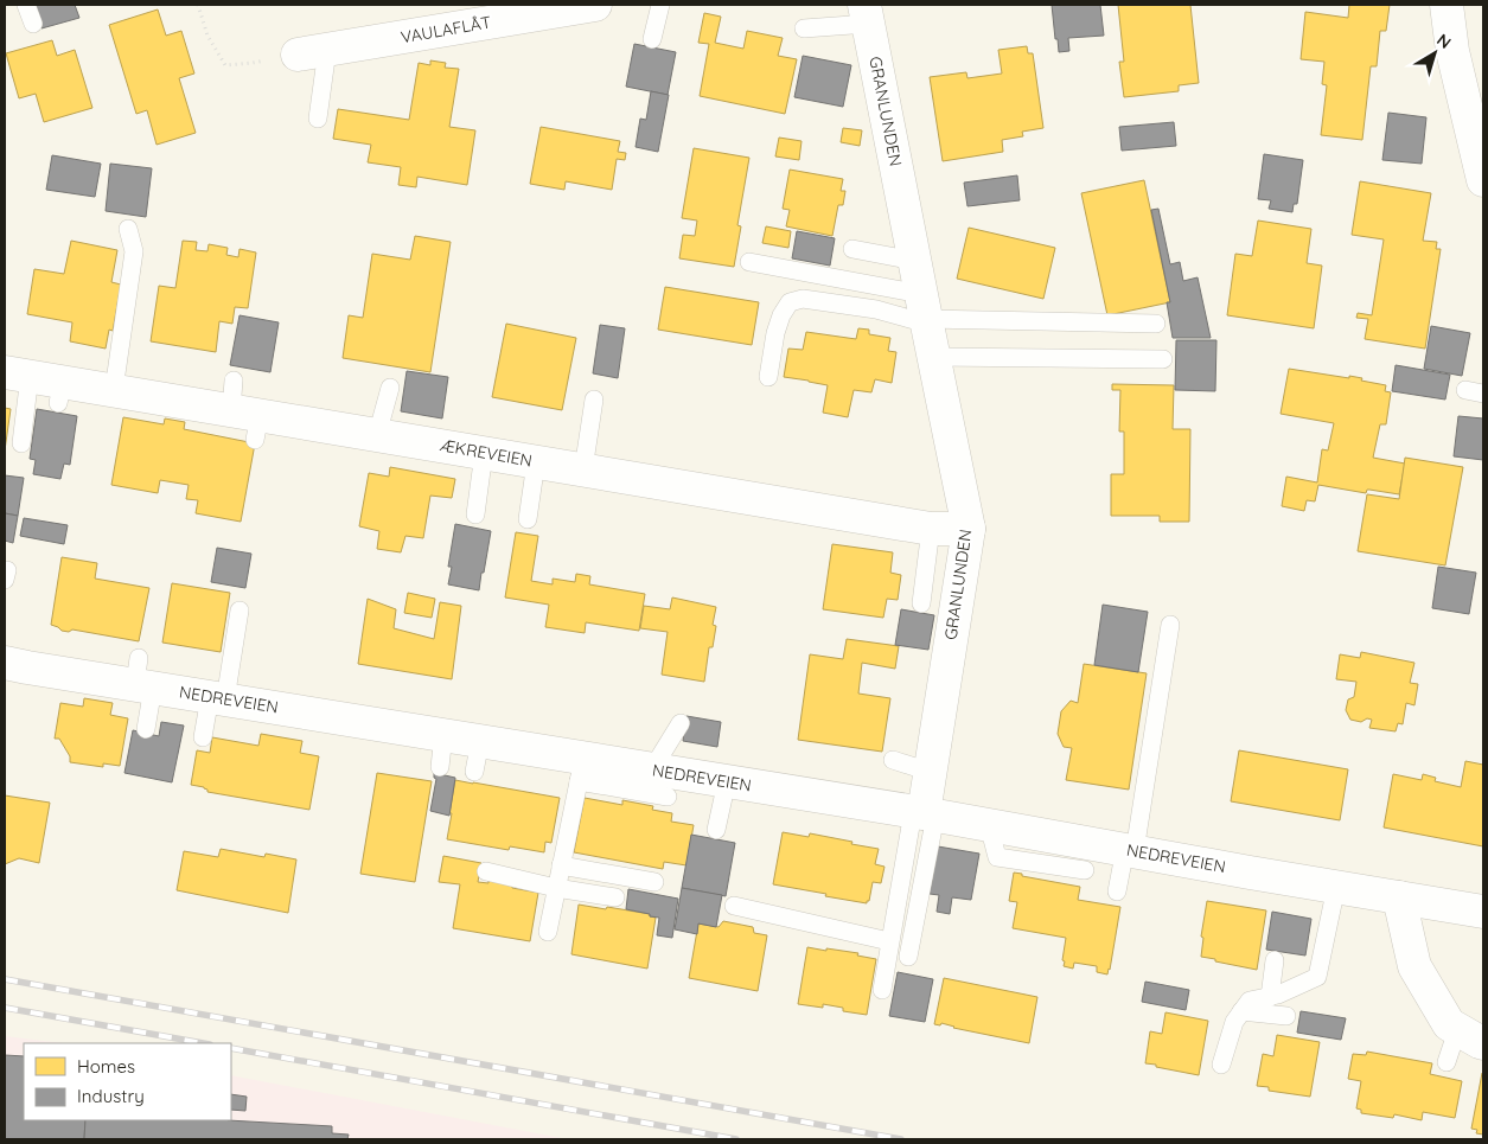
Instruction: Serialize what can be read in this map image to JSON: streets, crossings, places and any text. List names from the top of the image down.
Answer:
{
  "streets": {
    "street": [
      "VAULAFLÅT",
      "GRANLUNDEN",
      "ÆKREVEIEN",
      "NEDREVEIEN"
    ]
  },
  "crossings": [
    ["GRANLUNDEN", "ÆKREVEIEN"],
    ["GRANLUNDEN", "NEDREVEIEN"]
  ],
  "legend": ["Homes", "Industry"],
  "north": "top right"
}
